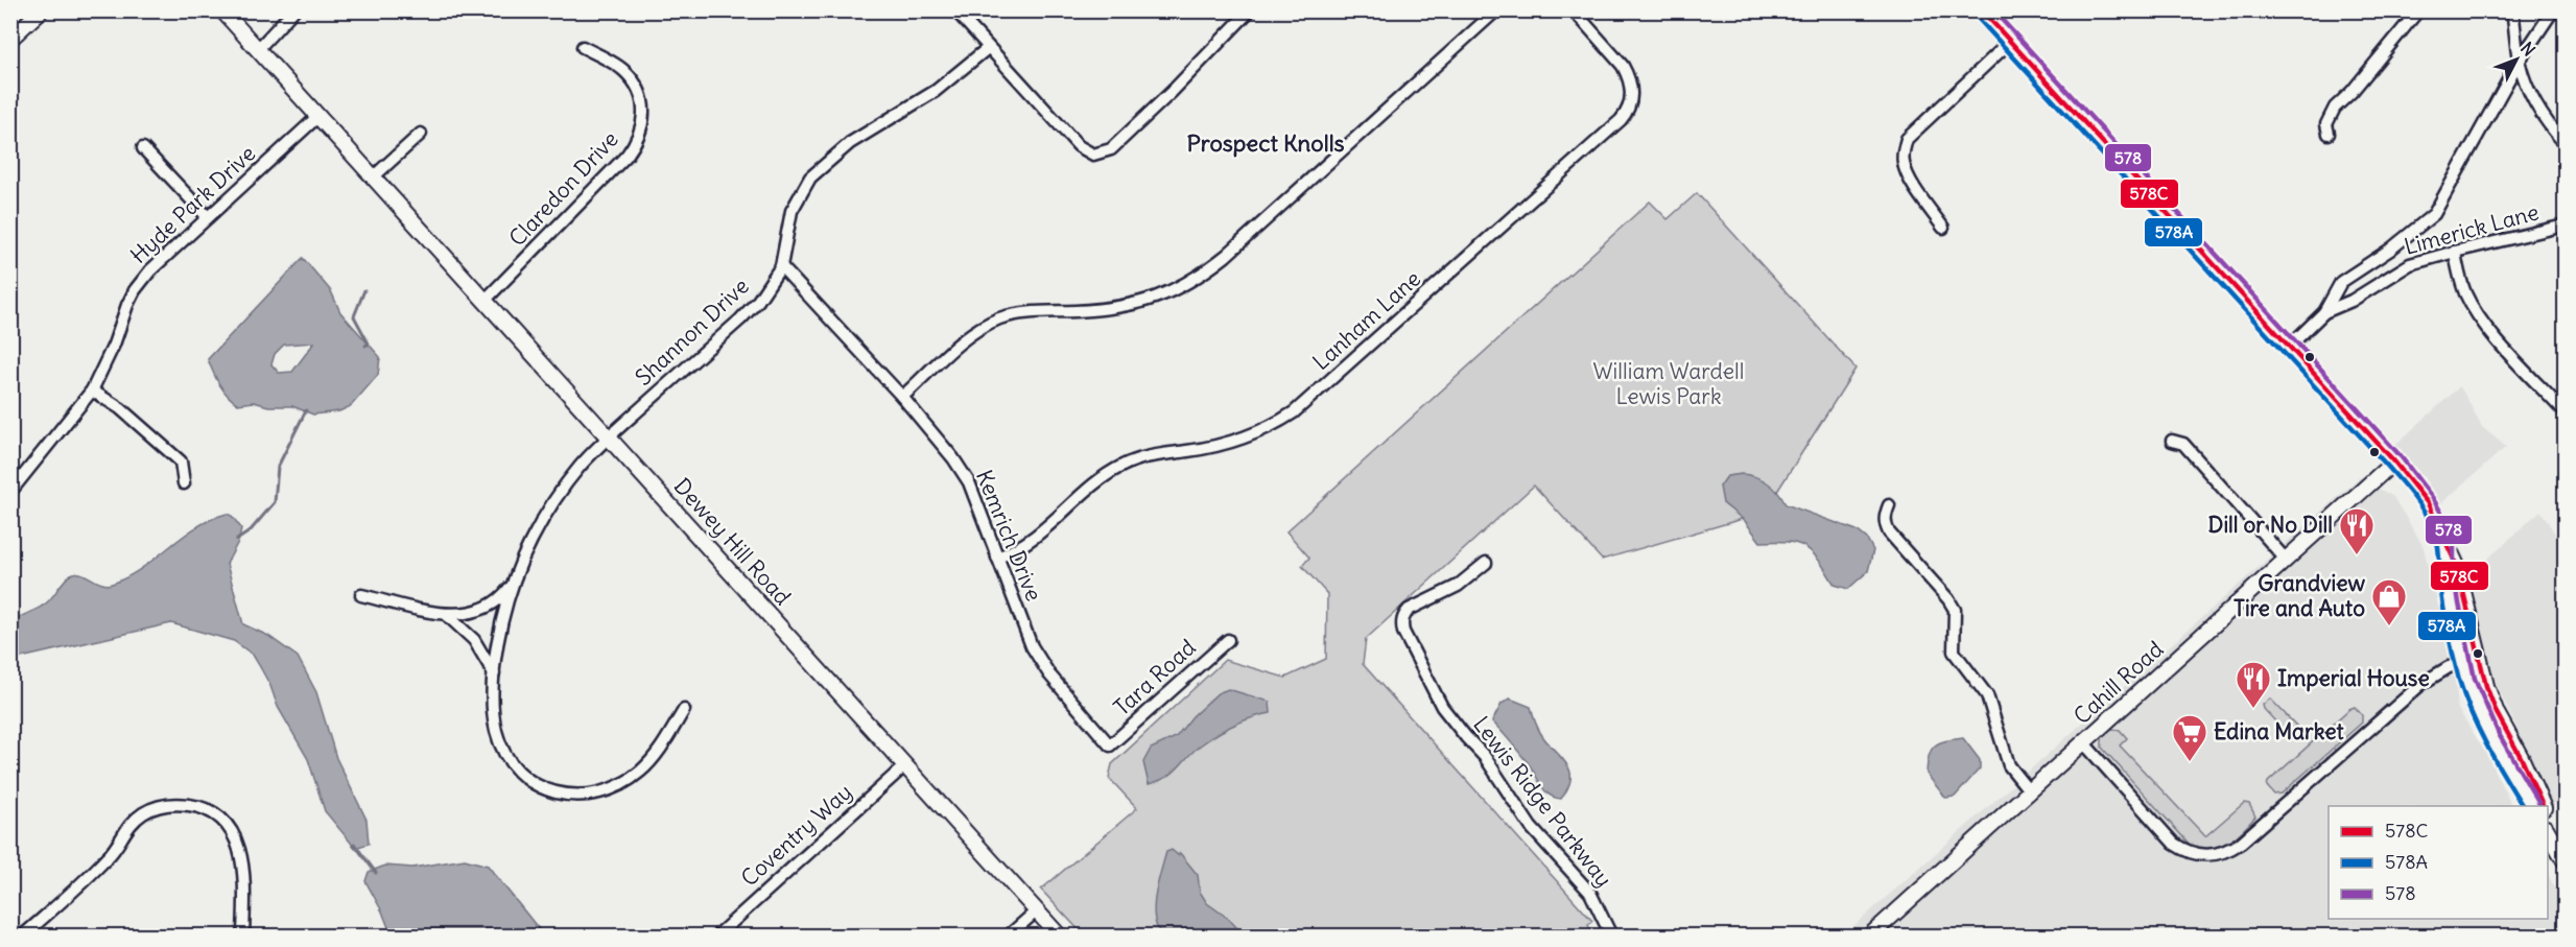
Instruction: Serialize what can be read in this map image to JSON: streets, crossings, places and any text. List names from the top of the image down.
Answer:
{
  "streets": {
    "street": [
      "Claredon Drive",
      "Hyde Park Drive",
      "Limerick Lane",
      "Lanham Lane",
      "Shannon Drive",
      "Kemrich Drive",
      "Dewey Hill Road",
      "Tara Road",
      "Cahill Road",
      "Lewis Ridge Parkway",
      "Coventry Way"
    ]
  },
  "crossings": [
    ["Claredon Drive", "Dewey Hill Road"],
    ["Hyde Park Drive", "Dewey Hill Road"],
    ["Lanham Lane", "Kemrich Drive"],
    ["Shannon Drive", "Kemrich Drive"],
    ["Shannon Drive", "Dewey Hill Road"],
    ["Kemrich Drive", "Tara Road"],
    ["Dewey Hill Road", "Coventry Way"]
  ],
  "districts": ["Prospect Knolls"],
  "parks": ["William Wardell Lewis Park"],
  "places": {
    "restaurant": ["Dill or No Dill", "Imperial House"],
    "shop": ["Grandview Tire and Auto"],
    "supermarket": ["Edina Market"]
  },
  "lines": ["transit line 578C", "transit line 578", "transit line 578A"],
  "legend": ["578C", "578A", "578"],
  "north": "top right"
}
